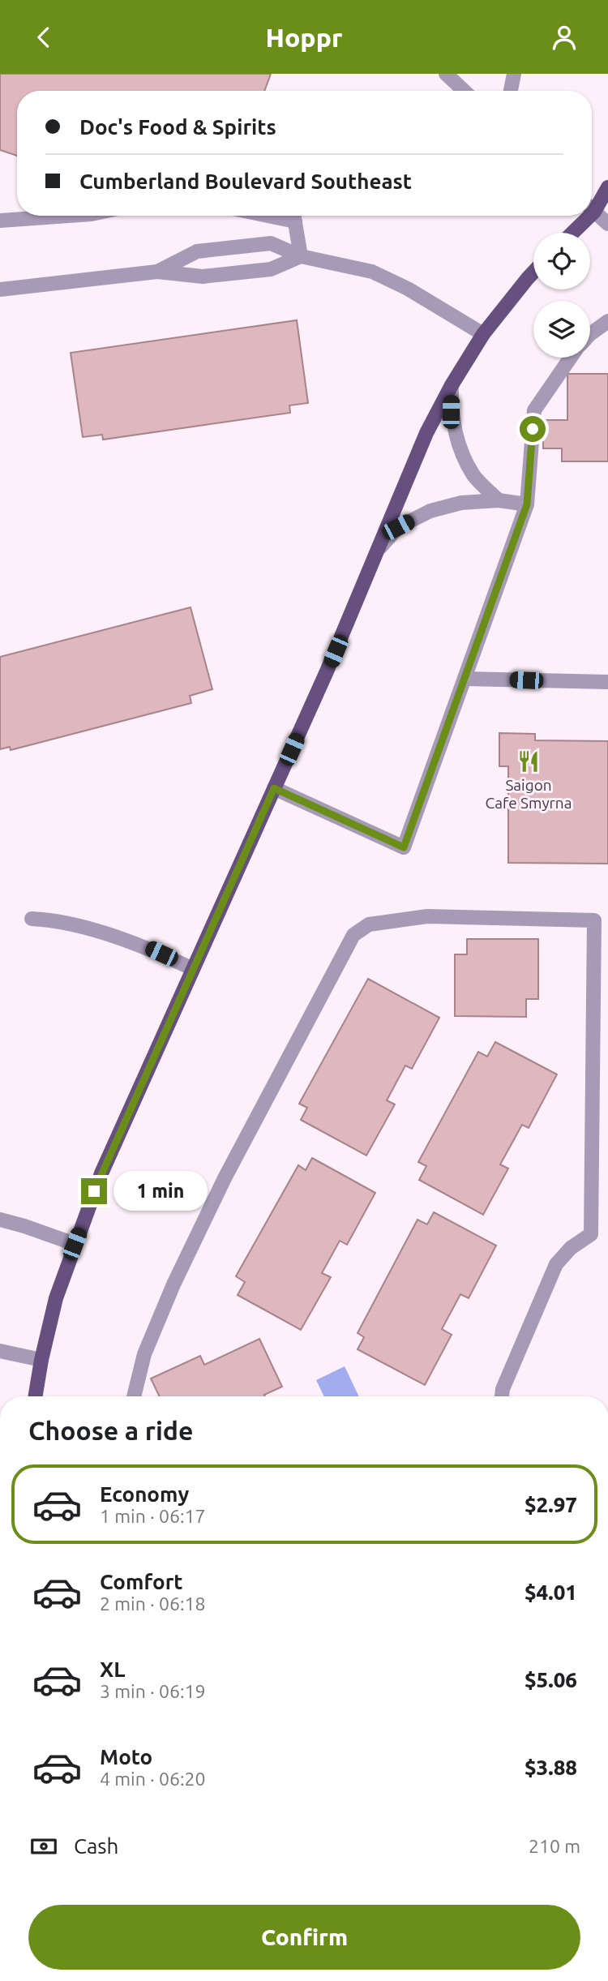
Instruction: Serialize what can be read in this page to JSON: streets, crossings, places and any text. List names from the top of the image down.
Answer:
{
  "places": {
    "restaurant": ["Saigon Cafe Smyrna"]
  },
  "page": {
    "header": "Hoppr",
    "banner": ["Doc's Food & Spirits", "Cumberland Boulevard Southeast"],
    "bubble": "1 min",
    "heading": "Choose a ride",
    "list": [
      {
        "name": "Economy",
        "note": "1 min · 06:17",
        "value": "$2.97"
      },
      {
        "name": "Comfort",
        "note": "2 min · 06:18",
        "value": "$4.01"
      },
      {
        "name": "XL",
        "note": "3 min · 06:19",
        "value": "$5.06"
      },
      {
        "name": "Moto",
        "note": "4 min · 06:20",
        "value": "$3.88"
      }
    ],
    "pay": ["Cash", "210 m"],
    "buttons": "Confirm"
  }
}
